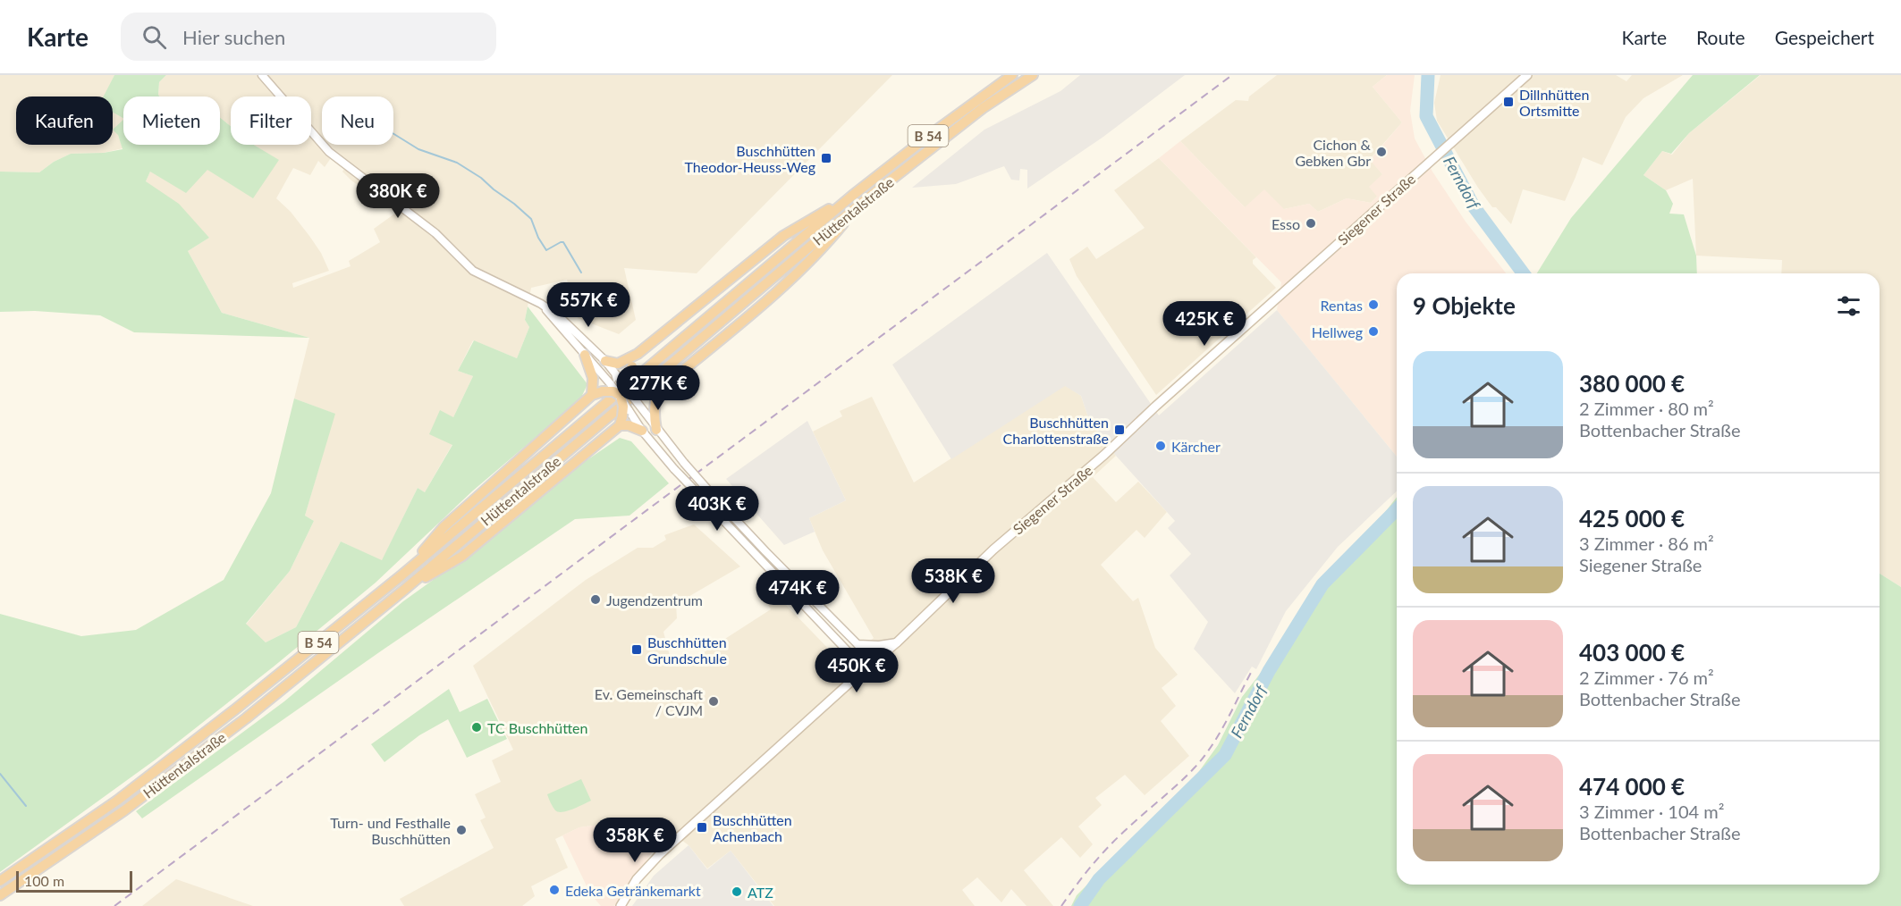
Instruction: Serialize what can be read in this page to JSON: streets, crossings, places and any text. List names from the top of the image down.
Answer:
{
  "streets": {
    "highway": ["B 54", "Hüttentalstraße"],
    "main road": ["Siegener Straße"]
  },
  "water": ["Ferndorf"],
  "places": {
    "transit": [
      "Dillnhütten Ortsmitte",
      "Buschhütten Theodor-Heuss-Weg",
      "Buschhütten Charlottenstraße",
      "Buschhütten Grundschule",
      "Buschhütten Achenbach"
    ],
    "other": [
      "Cichon & Gebken Gbr",
      "Esso",
      "Rentas",
      "Hellweg",
      "Kärcher",
      "Jugendzentrum",
      "Ev. Gemeinschaft / CVJM",
      "TC Buschhütten",
      "Turn- und Festhalle Buschhütten",
      "Edeka Getränkemarkt",
      "ATZ"
    ]
  },
  "scale_bar": "100 m",
  "page": {
    "header": "Karte",
    "search": "Hier suchen",
    "nav": ["Karte", "Route", "Gespeichert"],
    "chip": [
      "Kaufen",
      "Mieten",
      "Filter",
      "Neu"
    ],
    "price": [
      "380K €",
      "557K €",
      "425K €",
      "277K €",
      "403K €",
      "538K €",
      "474K €",
      "450K €",
      "358K €"
    ],
    "heading": "9 Objekte",
    "list": [
      {
        "name": "380 000 €",
        "note": "2 Zimmer · 80 m² · Bottenbacher Straße"
      },
      {
        "name": "425 000 €",
        "note": "3 Zimmer · 86 m² · Siegener Straße"
      },
      {
        "name": "403 000 €",
        "note": "2 Zimmer · 76 m² · Bottenbacher Straße"
      },
      {
        "name": "474 000 €",
        "note": "3 Zimmer · 104 m² · Bottenbacher Straße"
      }
    ],
    "scale": "100 m"
  }
}
